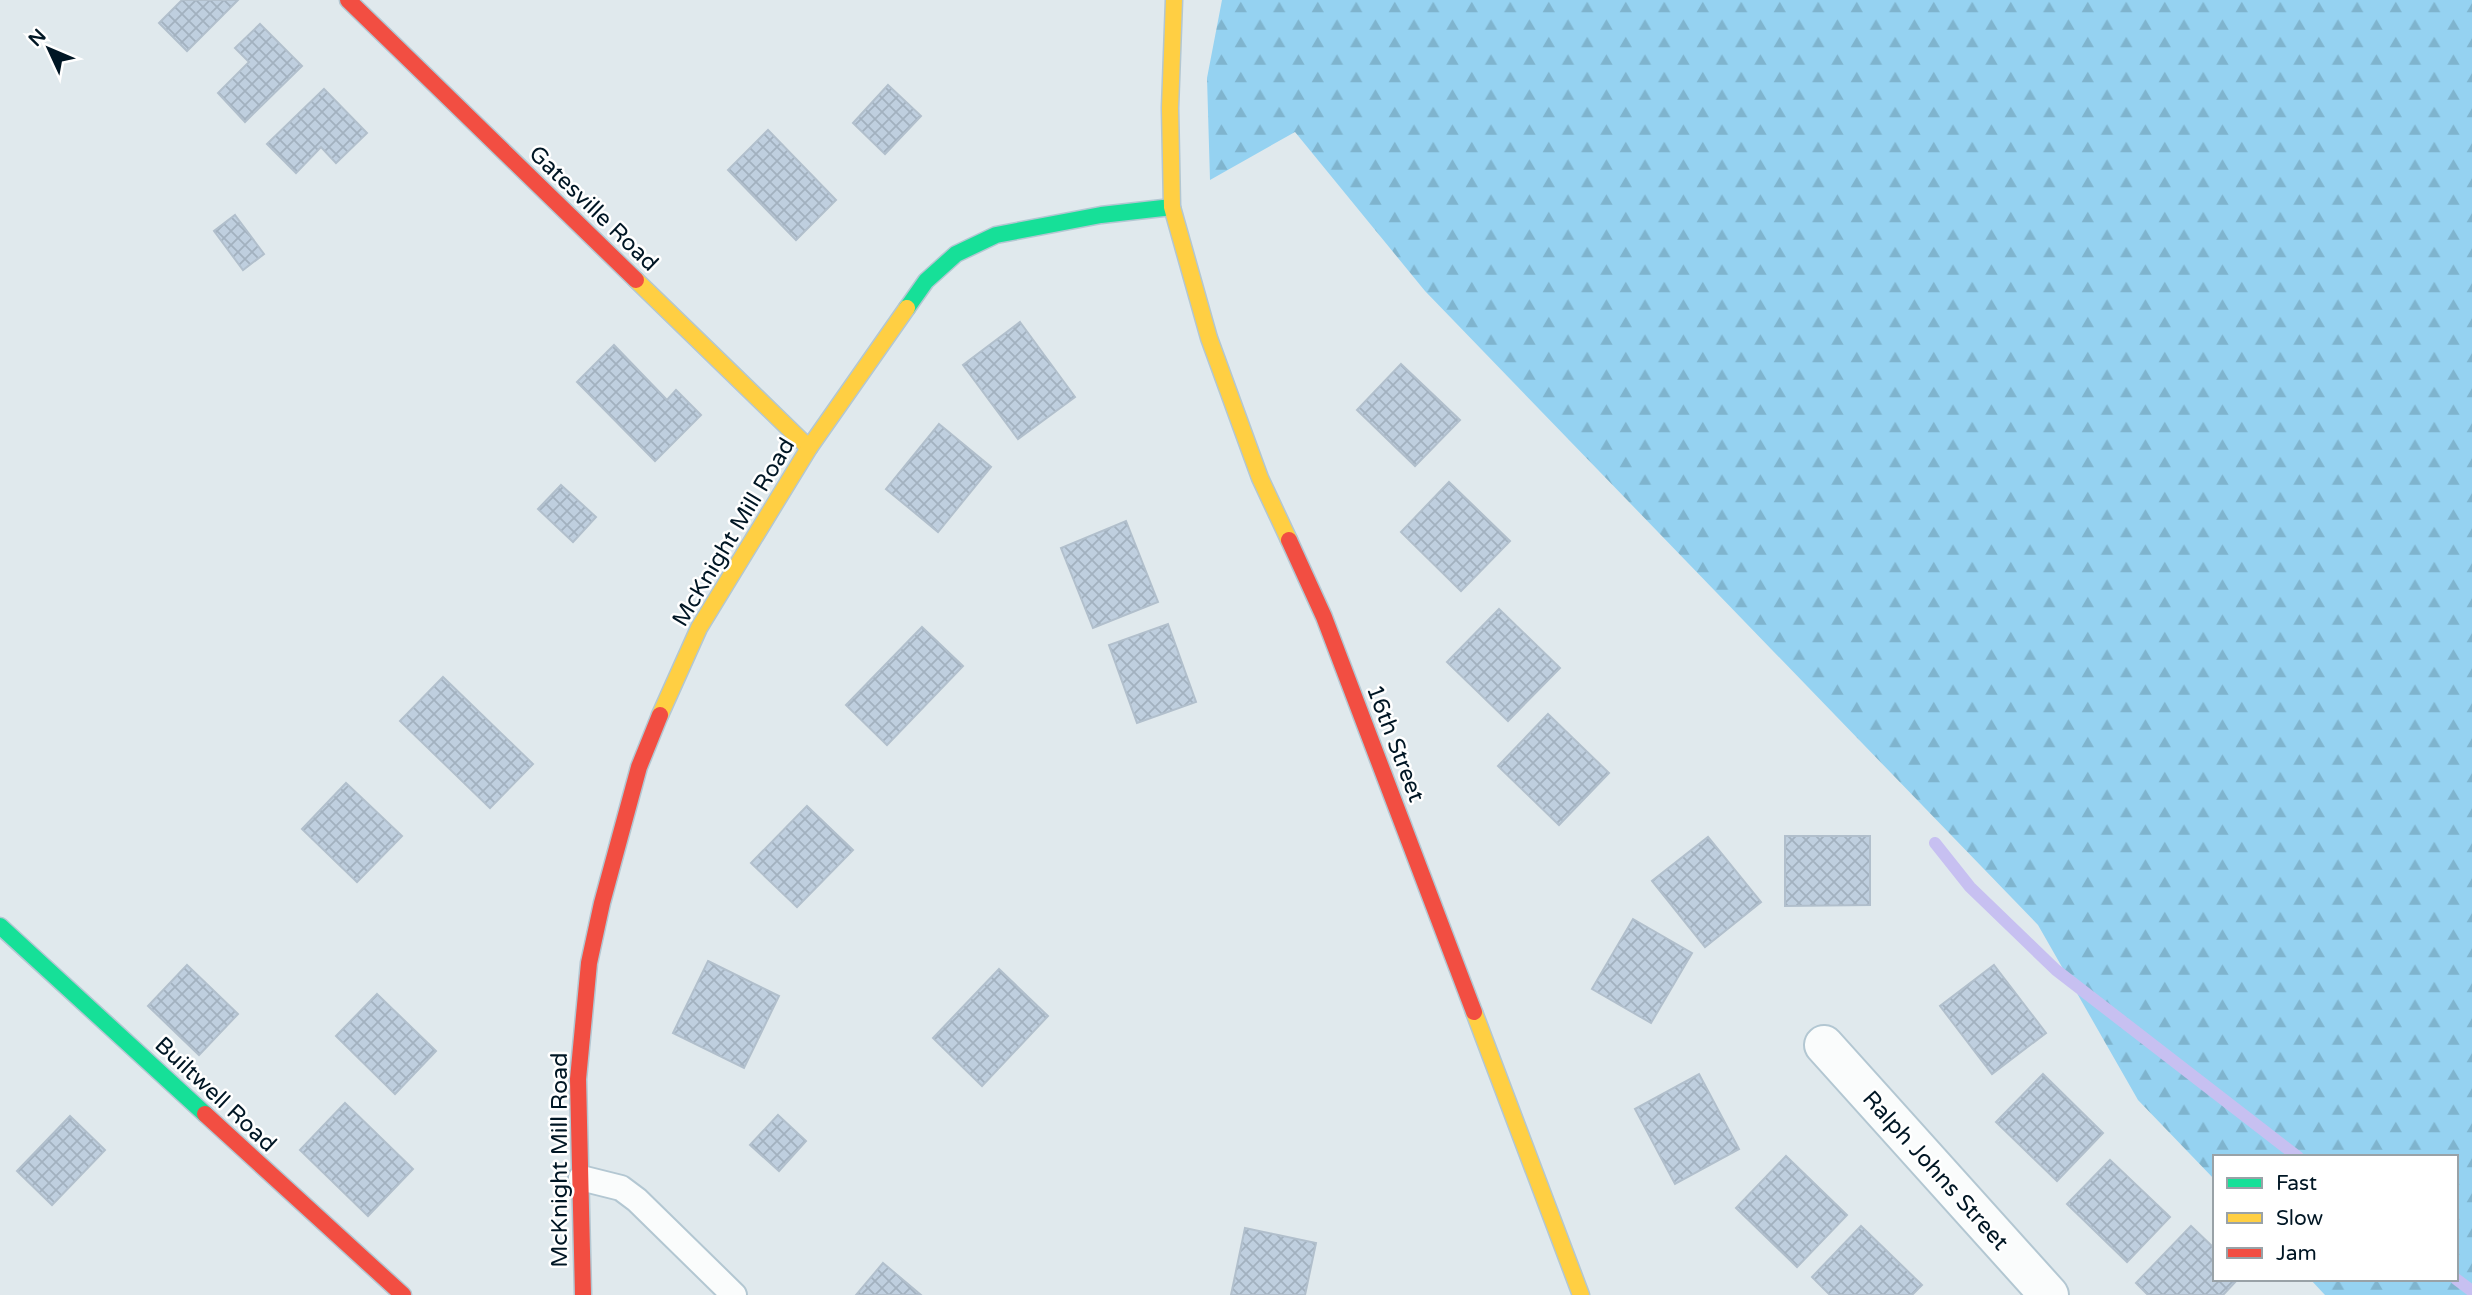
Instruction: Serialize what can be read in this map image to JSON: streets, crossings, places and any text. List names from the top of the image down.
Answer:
{
  "streets": {
    "street": [
      "Gatesville Road",
      "McKnight Mill Road",
      "16th Street",
      "Builtwell Road",
      "Ralph Johns Street"
    ]
  },
  "crossings": [
    ["Gatesville Road", "McKnight Mill Road"],
    ["McKnight Mill Road", "16th Street"]
  ],
  "legend": ["Fast", "Slow", "Jam"],
  "north": "top left"
}
